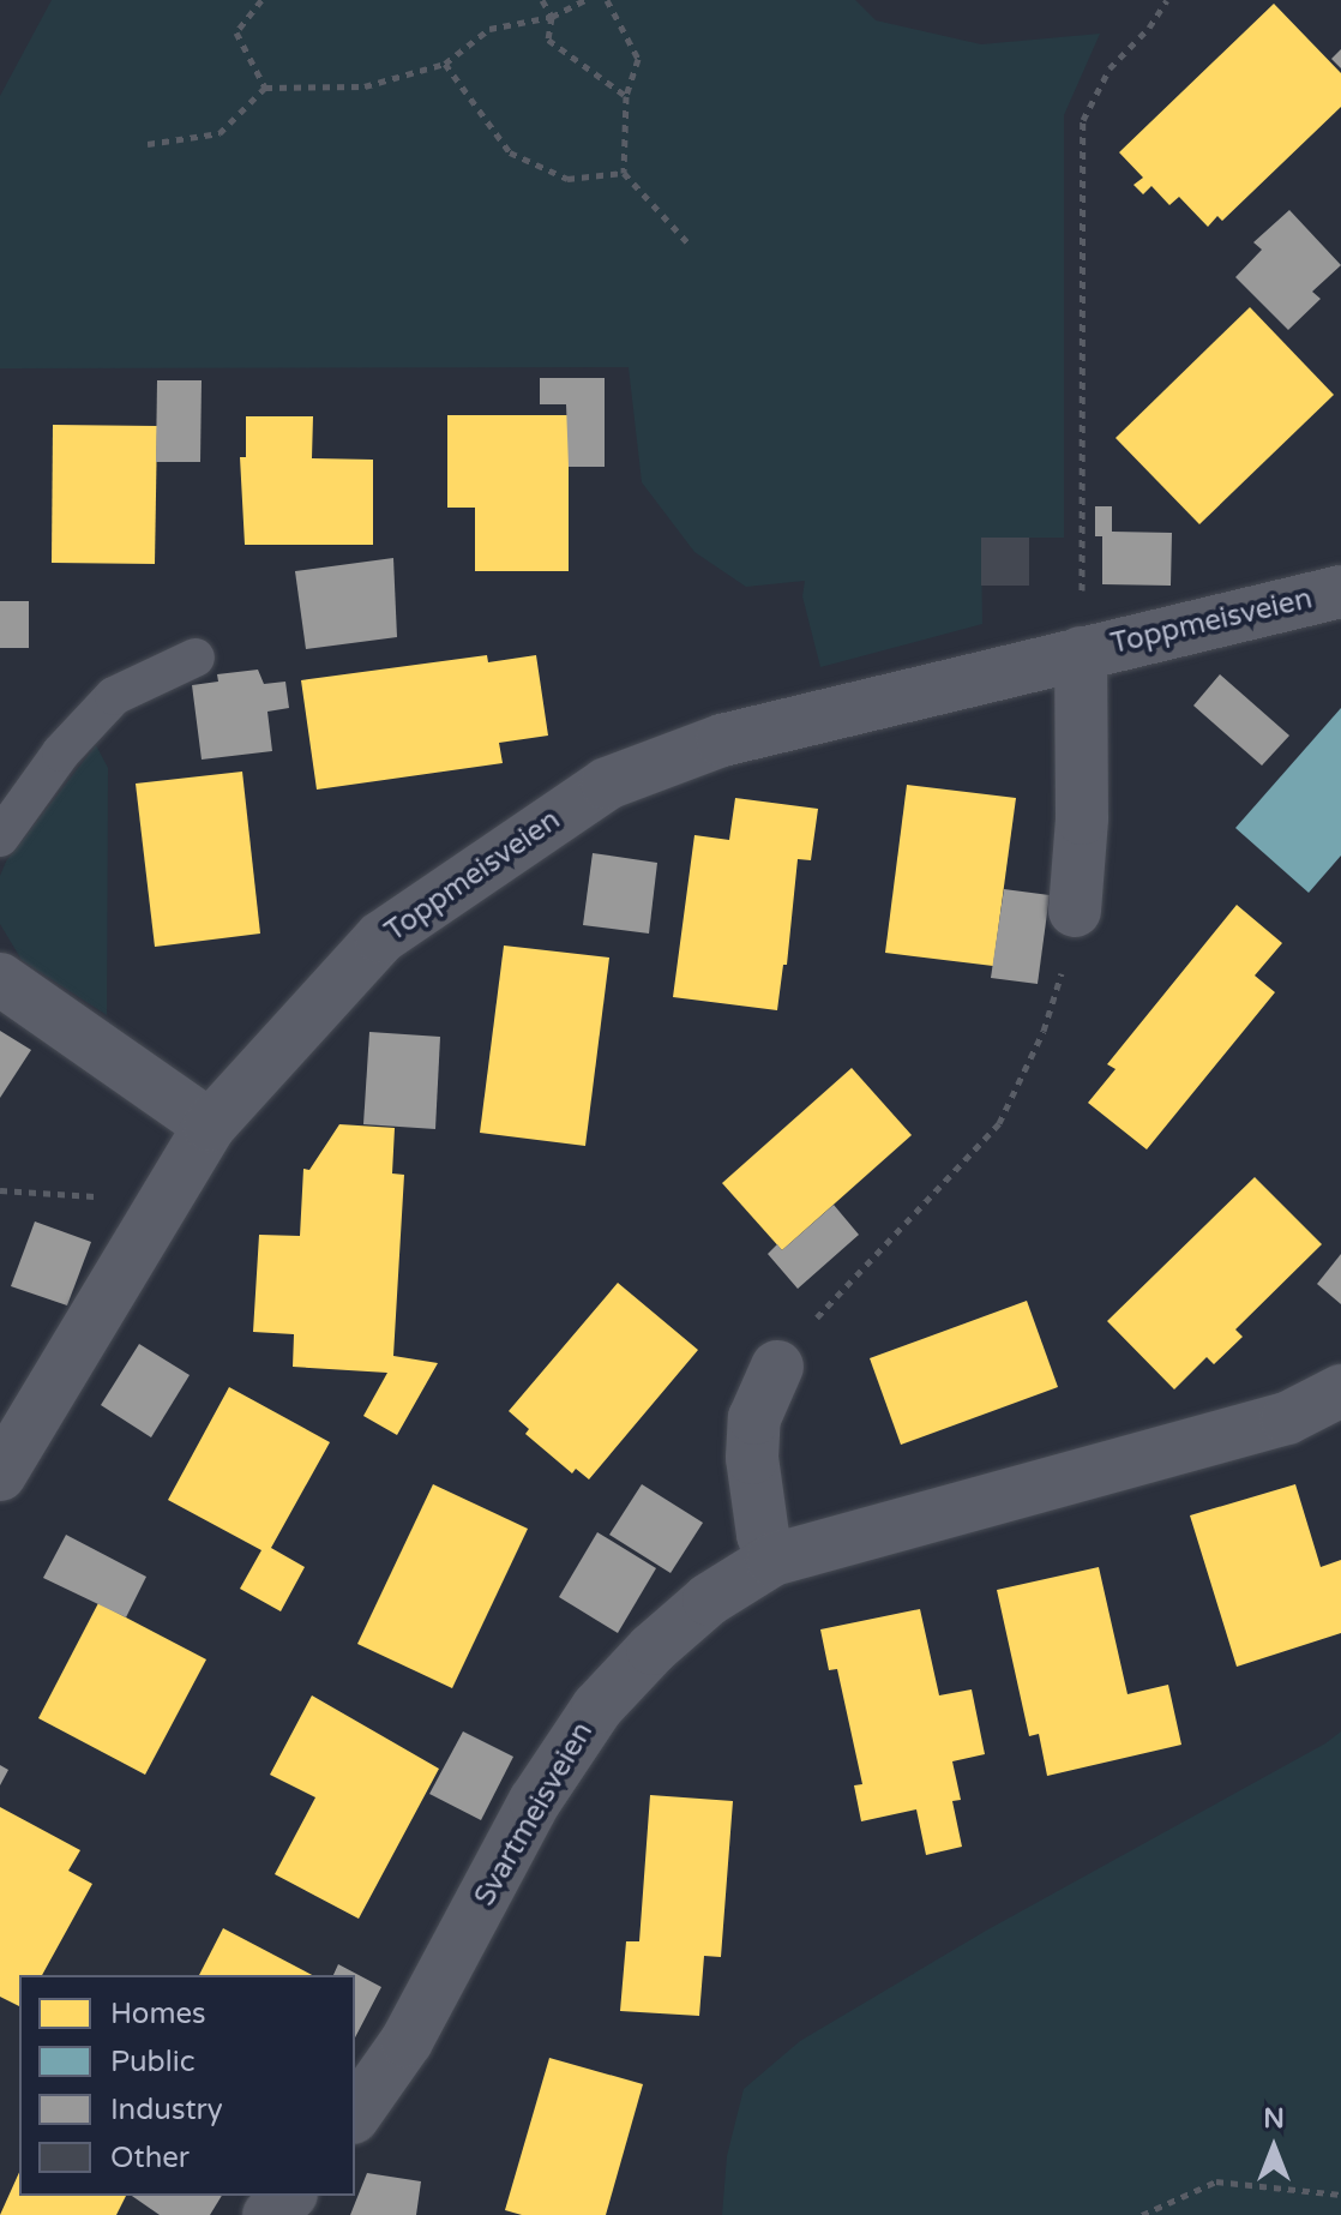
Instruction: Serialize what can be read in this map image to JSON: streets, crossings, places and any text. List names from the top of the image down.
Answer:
{
  "streets": {
    "street": ["Toppmeisveien", "Svartmeisveien"]
  },
  "legend": [
    "Homes",
    "Public",
    "Industry",
    "Other"
  ],
  "north": "top"
}
